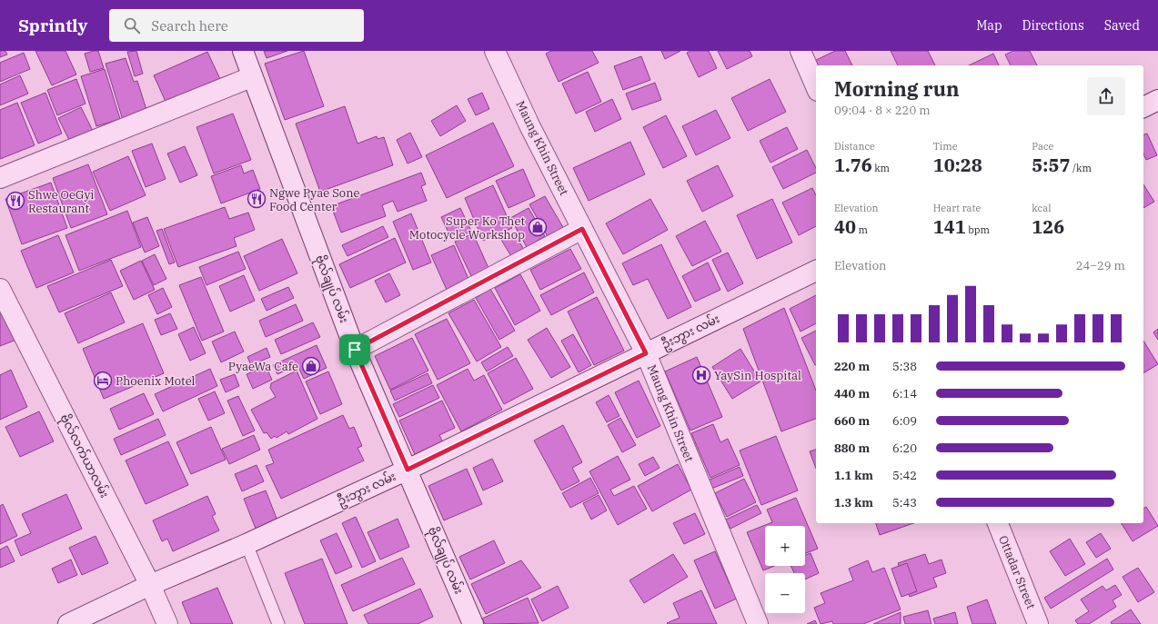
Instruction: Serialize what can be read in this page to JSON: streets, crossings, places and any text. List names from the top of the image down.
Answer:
{
  "streets": {
    "street": [
      "Maung Khin Street",
      "ဗိုလ်ချုပ် လမ်း",
      "ဦးဘွား လမ်း",
      "ဗိုလ်လက်ယာလမ်း",
      "Ottadar Street"
    ]
  },
  "crossings": [
    ["Maung Khin Street", "ဦးဘွား လမ်း"],
    ["ဗိုလ်ချုပ် လမ်း", "ဦးဘွား လမ်း"],
    ["ဦးဘွား လမ်း", "ဗိုလ်လက်ယာလမ်း"]
  ],
  "places": {
    "restaurant": ["Ngwe Pyae Sone Food Center", "Shwe OeGyi Restaurant"],
    "shop": ["Super Ko Thet Motocycle Workshop", "PyaeWa Cafe"],
    "hospital": ["YaySin Hospital"],
    "hotel": ["Phoenix Motel"]
  },
  "page": {
    "header": "Sprintly",
    "search": "Search here",
    "nav": ["Map", "Directions", "Saved"],
    "heading": ["Morning run", "09:04 · 8 × 220 m"],
    "stats": [
      ["Distance", "1.76 km"],
      ["Time", "10:28"],
      ["Pace", "5:57 /km"],
      ["Elevation", "40 m"],
      ["Heart rate", "141 bpm"],
      ["kcal", "126"]
    ],
    "chart": ["Elevation", "24–29 m"],
    "list": [
      {
        "name": "220 m",
        "note": "5:38"
      },
      {
        "name": "440 m",
        "note": "6:14"
      },
      {
        "name": "660 m",
        "note": "6:09"
      },
      {
        "name": "880 m",
        "note": "6:20"
      },
      {
        "name": "1.1 km",
        "note": "5:42"
      },
      {
        "name": "1.3 km",
        "note": "5:43"
      }
    ],
    "map_buttons": ["+", "−"]
  }
}
